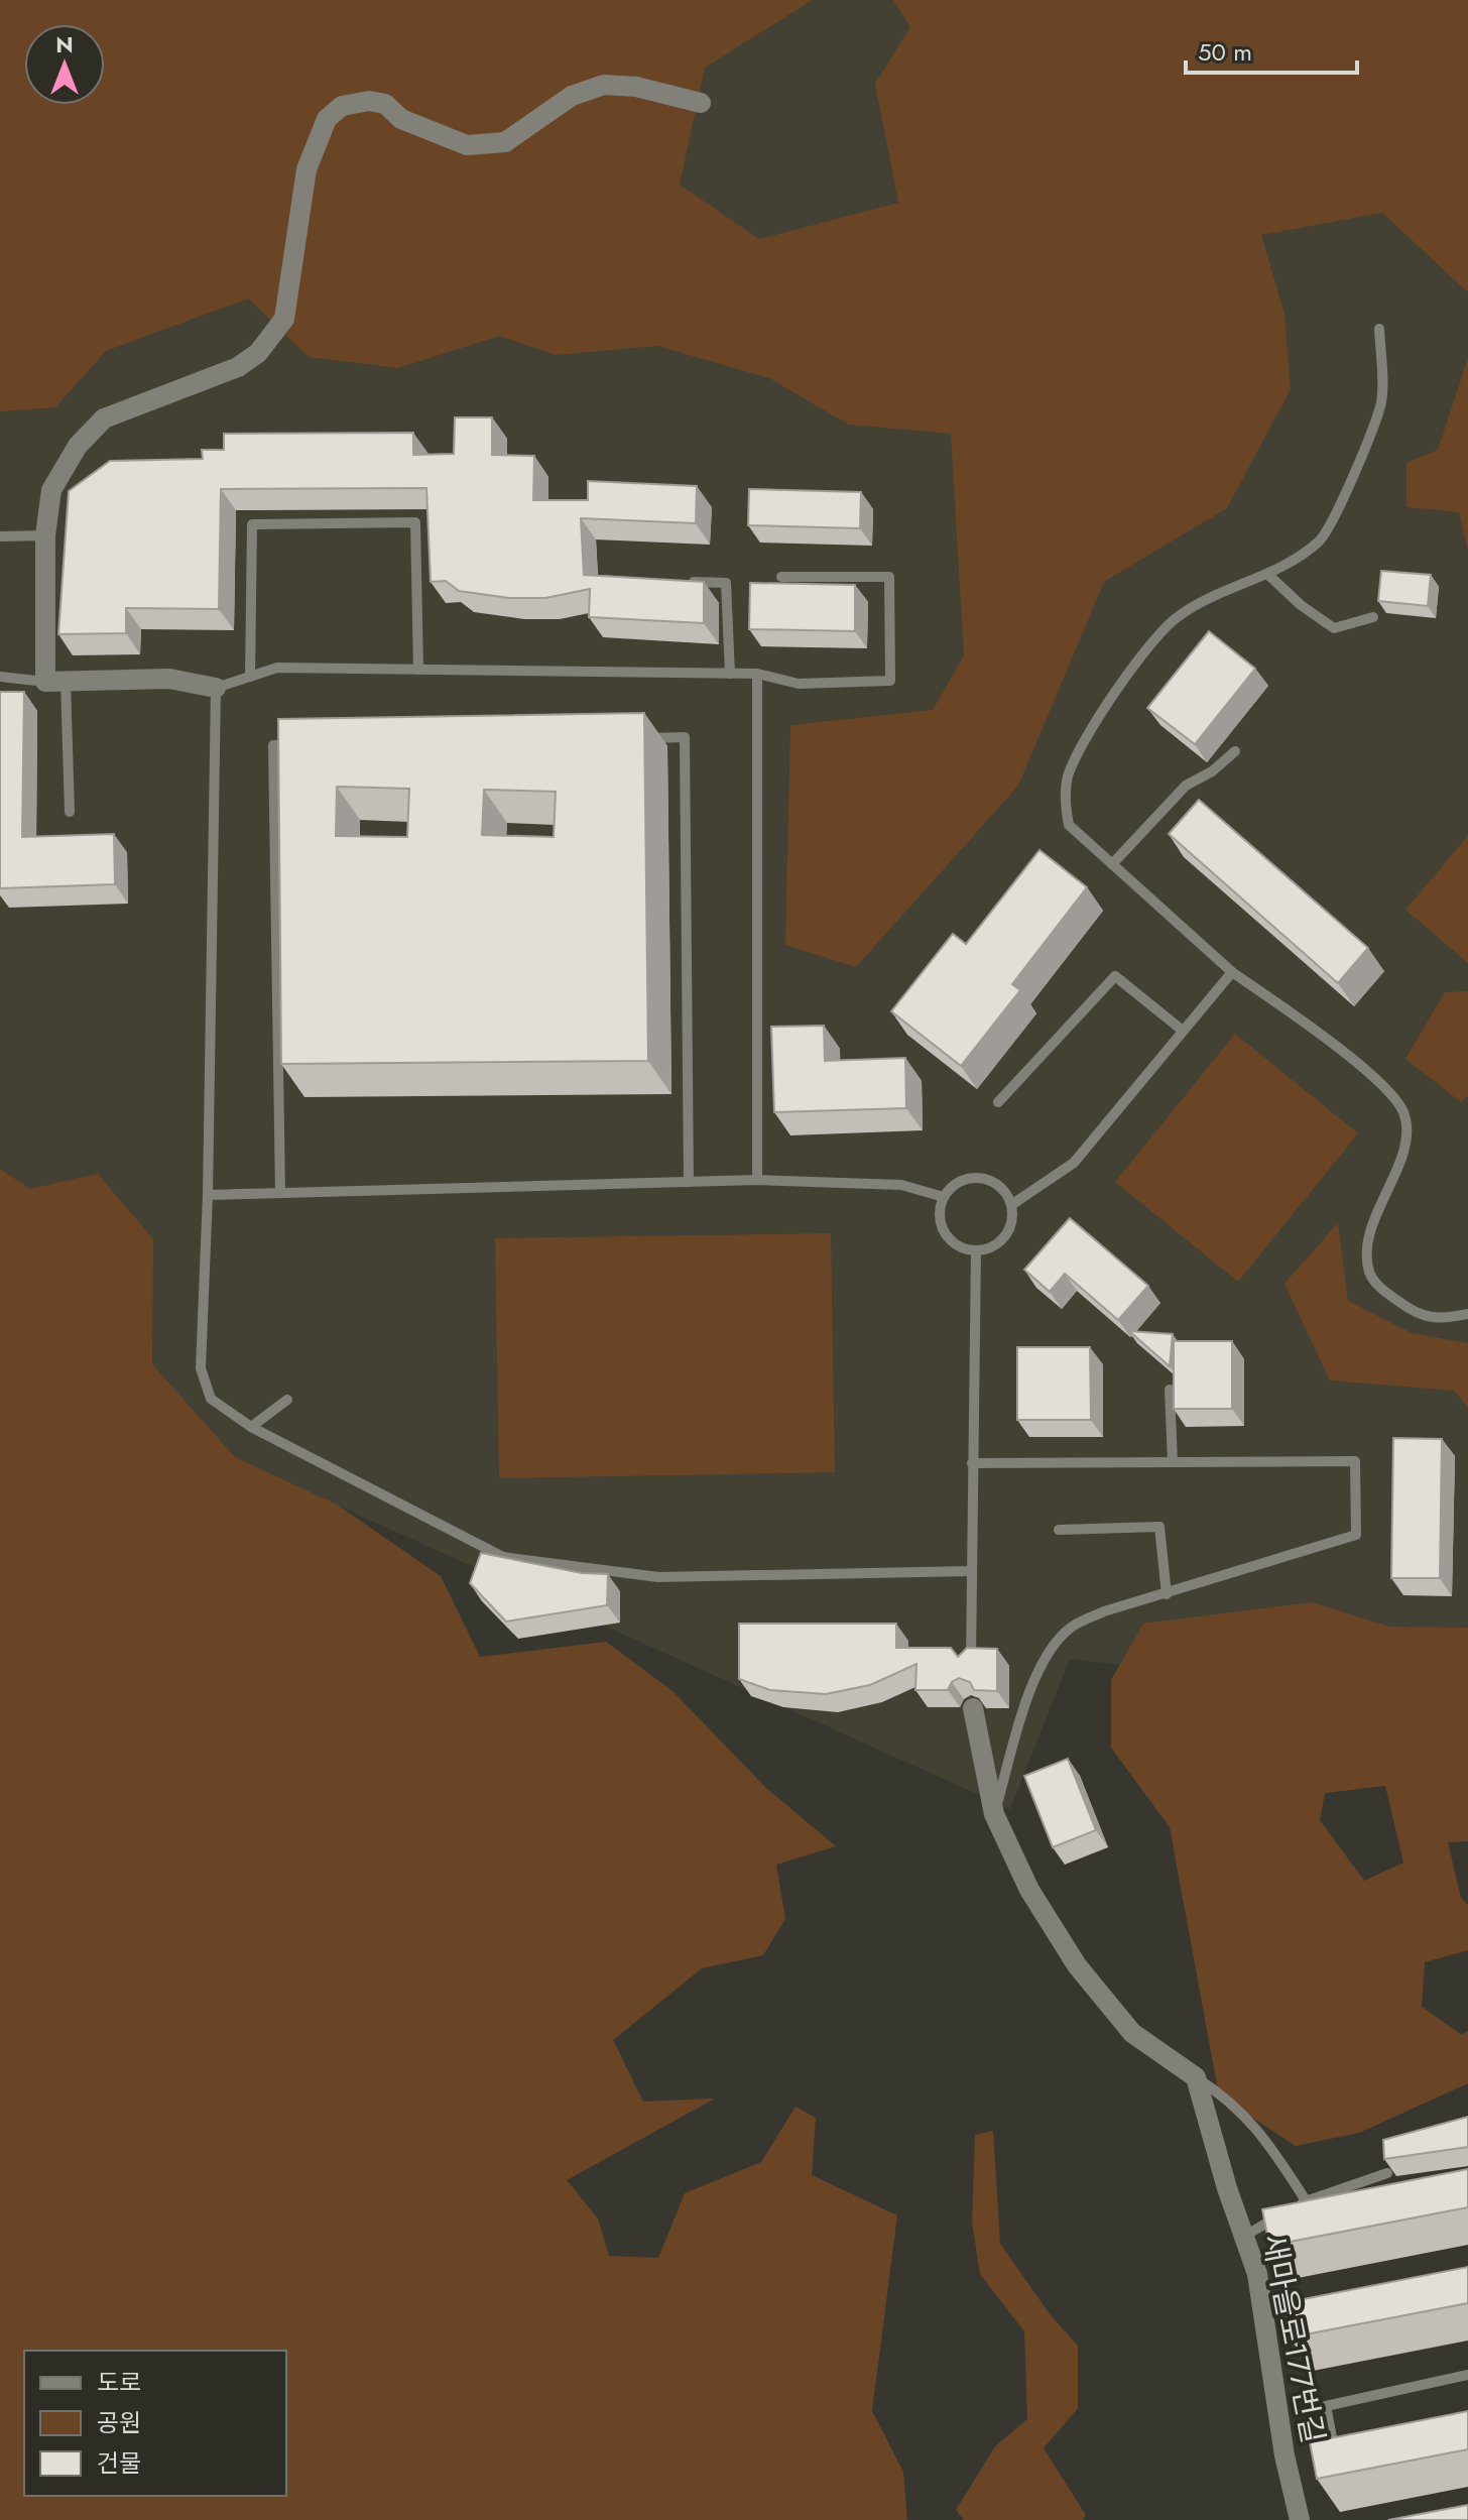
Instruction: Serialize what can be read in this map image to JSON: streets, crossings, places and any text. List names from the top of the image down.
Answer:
{
  "streets": {
    "street": ["새마을로177번길"]
  },
  "legend": ["도로", "공원", "건물"],
  "scale_bar": "50 m",
  "north": "top"
}
